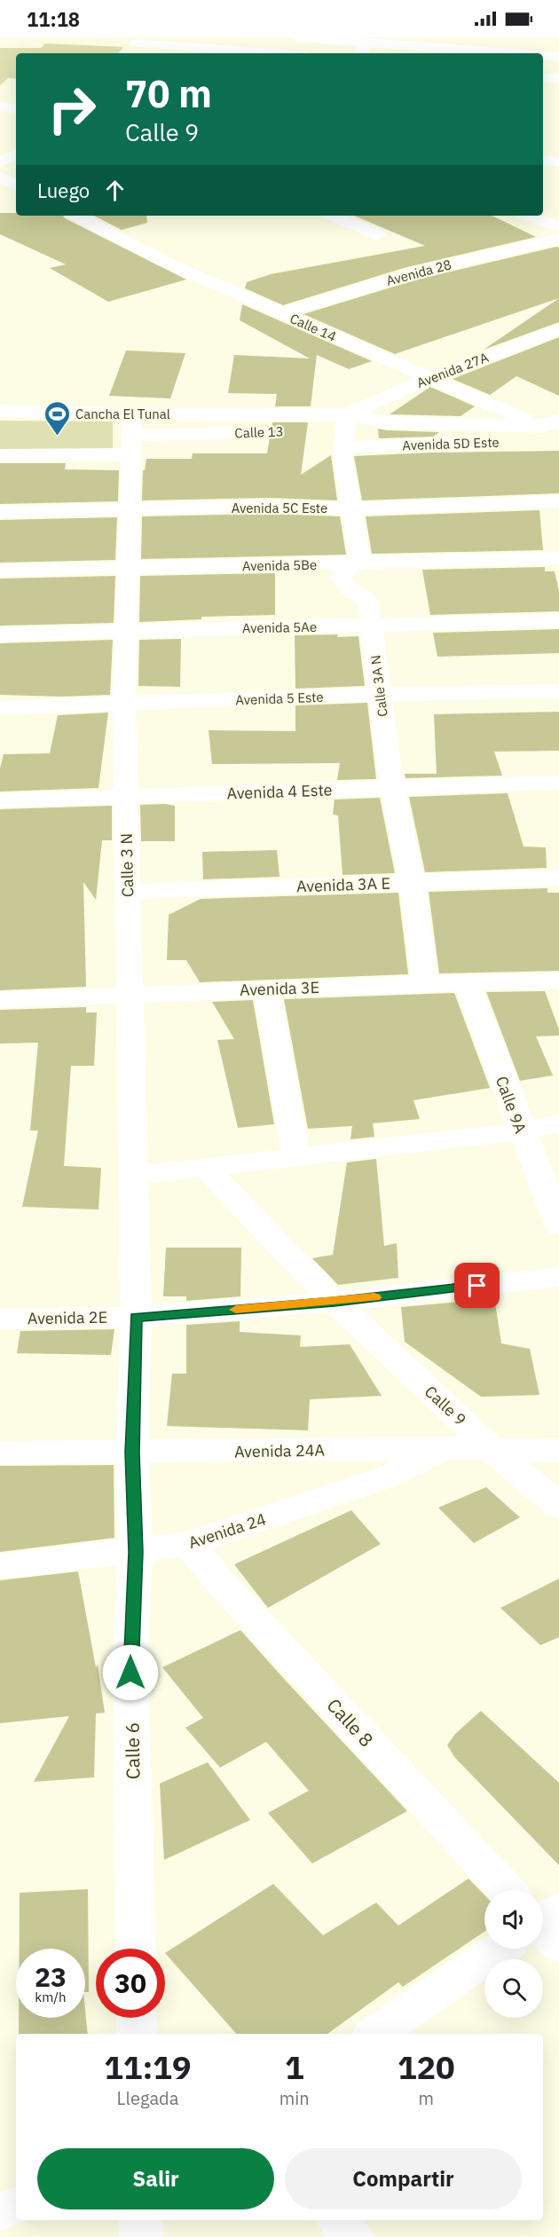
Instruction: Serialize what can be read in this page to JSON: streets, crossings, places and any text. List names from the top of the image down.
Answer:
{
  "streets": {
    "main road": [
      "Avenida 28",
      "Calle 14",
      "Avenida 27A",
      "Calle 13",
      "Avenida 5D Este",
      "Avenida 5C Este",
      "Avenida 5Be",
      "Avenida 5Ae",
      "Calle 3A N",
      "Avenida 5 Este",
      "Avenida 4 Este",
      "Calle 3 N",
      "Avenida 3A E",
      "Avenida 3E",
      "Calle 9A",
      "Avenida 2E",
      "Calle 9",
      "Avenida 24A",
      "Avenida 24",
      "Calle 8",
      "Calle 6"
    ]
  },
  "crossings": [
    ["Avenida 28", "Calle 14"],
    ["Calle 14", "Avenida 27A"],
    ["Calle 14", "Calle 13"],
    ["Avenida 27A", "Calle 13"],
    ["Avenida 27A", "Avenida 5D Este"],
    ["Calle 13", "Avenida 5D Este"],
    ["Calle 13", "Calle 3 N"],
    ["Avenida 5C Este", "Calle 3 N"],
    ["Avenida 5Be", "Calle 3A N"],
    ["Avenida 5Be", "Calle 3 N"],
    ["Avenida 5Ae", "Calle 3A N"],
    ["Avenida 5Ae", "Calle 3 N"],
    ["Calle 3A N", "Avenida 5 Este"],
    ["Calle 3A N", "Avenida 4 Este"],
    ["Calle 3A N", "Avenida 3A E"],
    ["Calle 3A N", "Avenida 3E"],
    ["Avenida 5 Este", "Calle 3 N"],
    ["Avenida 4 Este", "Calle 3 N"],
    ["Calle 3 N", "Avenida 3A E"],
    ["Calle 3 N", "Avenida 3E"],
    ["Calle 3 N", "Avenida 2E"],
    ["Calle 3 N", "Calle 6"],
    ["Avenida 3E", "Calle 9A"],
    ["Avenida 2E", "Calle 6"],
    ["Calle 9", "Avenida 24A"],
    ["Avenida 24A", "Avenida 24"],
    ["Avenida 24A", "Calle 6"],
    ["Avenida 24", "Calle 8"],
    ["Avenida 24", "Calle 6"]
  ],
  "places": {
    "sports": ["Cancha El Tunal"]
  },
  "page": {
    "status": "11:18",
    "turn": ["70 m", "Calle 9"],
    "then": "Luego",
    "speed": "23 km/h",
    "limit": "30",
    "eta": [
      "11:19",
      "Llegada",
      "1",
      "min",
      "120",
      "m"
    ],
    "buttons": ["Salir", "Compartir"]
  }
}
